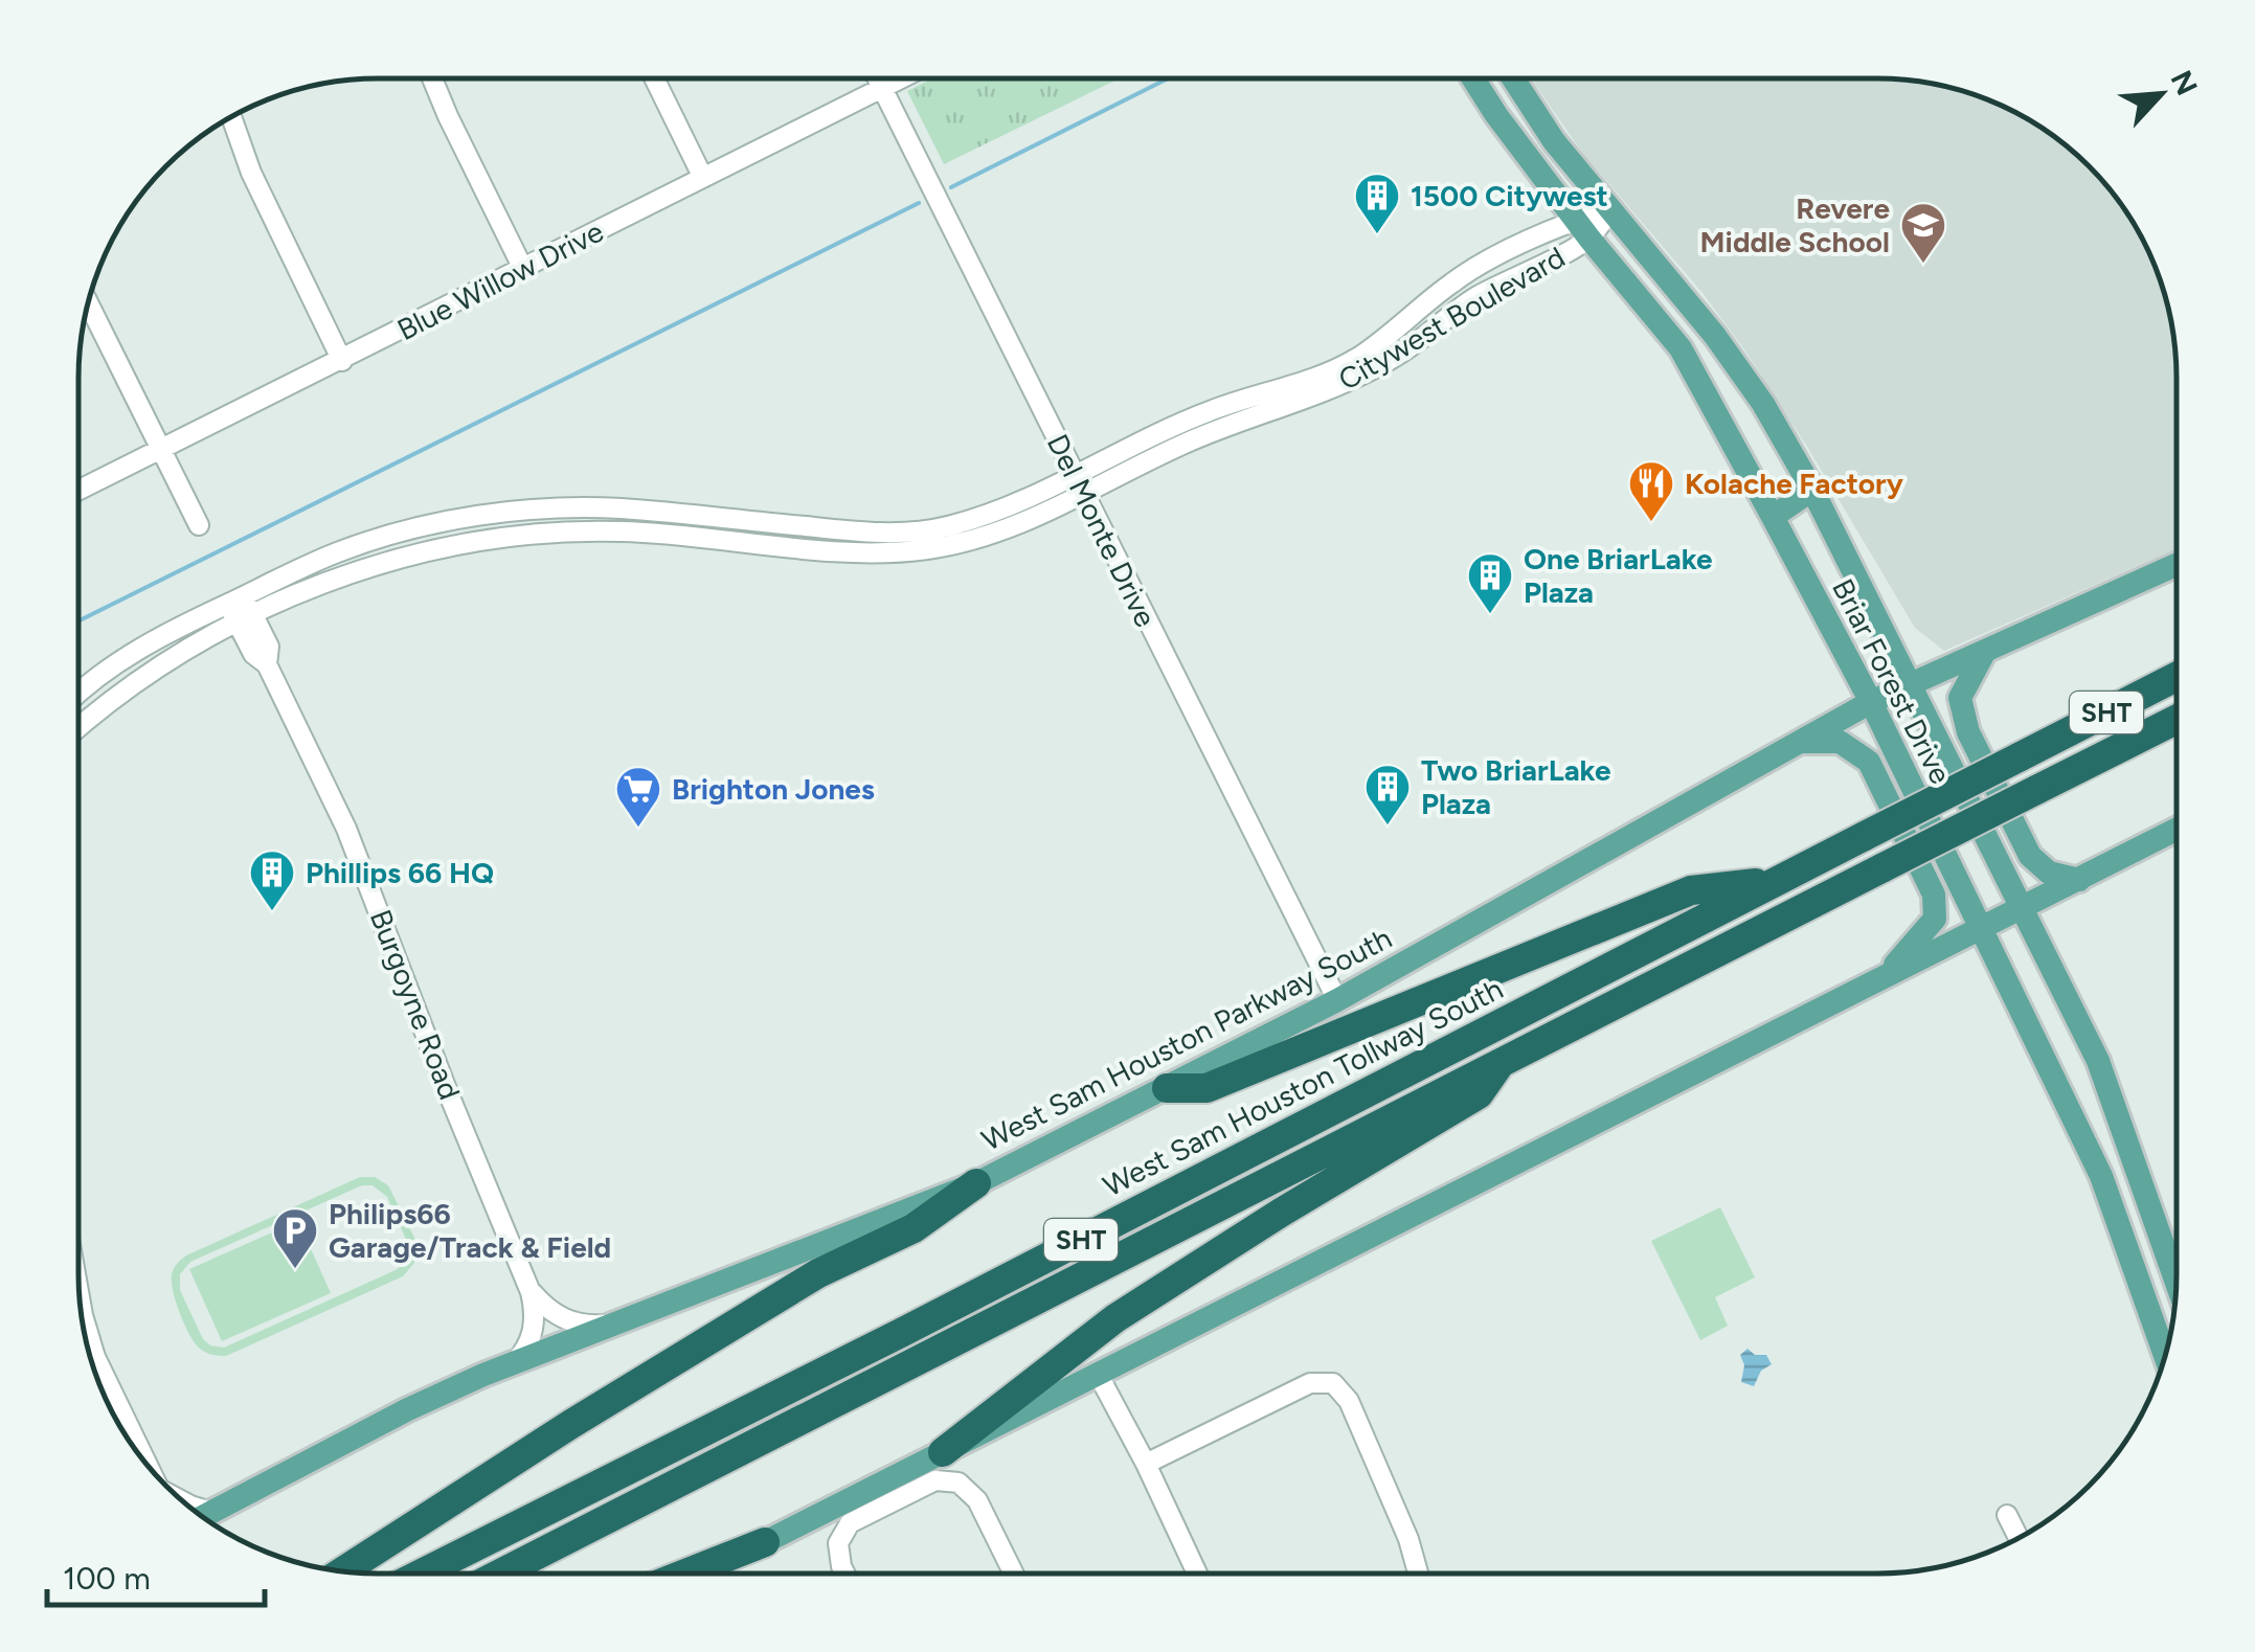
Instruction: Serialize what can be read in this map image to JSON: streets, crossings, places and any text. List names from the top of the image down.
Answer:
{
  "streets": {
    "highway": ["SHT", "West Sam Houston Tollway South"],
    "main road": ["Briar Forest Drive", "West Sam Houston Parkway South"],
    "street": [
      "Blue Willow Drive",
      "Citywest Boulevard",
      "Del Monte Drive",
      "Burgoyne Road"
    ]
  },
  "crossings": [
    ["Blue Willow Drive", "Del Monte Drive"],
    ["Citywest Boulevard", "Del Monte Drive"],
    ["Citywest Boulevard", "Briar Forest Drive"],
    ["Citywest Boulevard", "Burgoyne Road"],
    ["Del Monte Drive", "West Sam Houston Parkway South"],
    ["Briar Forest Drive", "West Sam Houston Parkway South"],
    ["Burgoyne Road", "West Sam Houston Parkway South"]
  ],
  "places": {
    "building": [
      "1500 Citywest",
      "One BriarLake Plaza",
      "Two BriarLake Plaza",
      "Phillips 66 HQ"
    ],
    "school or university": ["Revere Middle School"],
    "restaurant": ["Kolache Factory"],
    "supermarket": ["Brighton Jones"],
    "parking": ["Philips66 Garage/Track & Field"]
  },
  "scale_bar": "100 m",
  "north": "top right"
}
